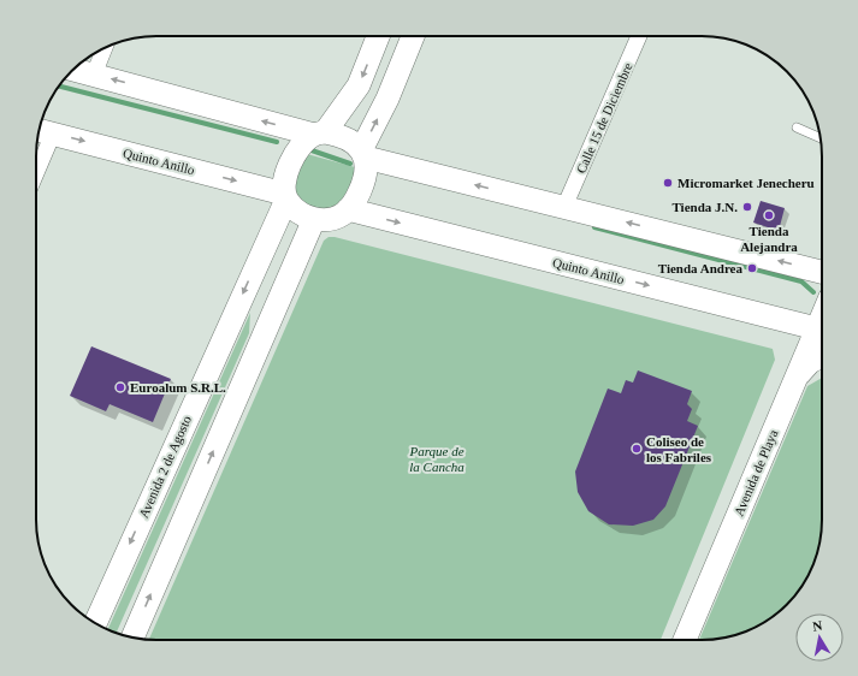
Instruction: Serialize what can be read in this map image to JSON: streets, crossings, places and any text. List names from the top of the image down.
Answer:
{
  "streets": {
    "main road": ["Quinto Anillo", "Avenida 2 de Agosto", "Avenida de Playa"],
    "street": ["Calle 15 de Diciembre"]
  },
  "crossings": [
    ["Quinto Anillo", "Avenida 2 de Agosto"]
  ],
  "parks": ["Parque de la Cancha"],
  "places": [
    "Micromarket Jenecheru",
    "Tienda J.N.",
    "Tienda Alejandra",
    "Tienda Andrea",
    "Euroalum S.R.L.",
    "Coliseo de los Fabriles"
  ],
  "north": "top"
}
